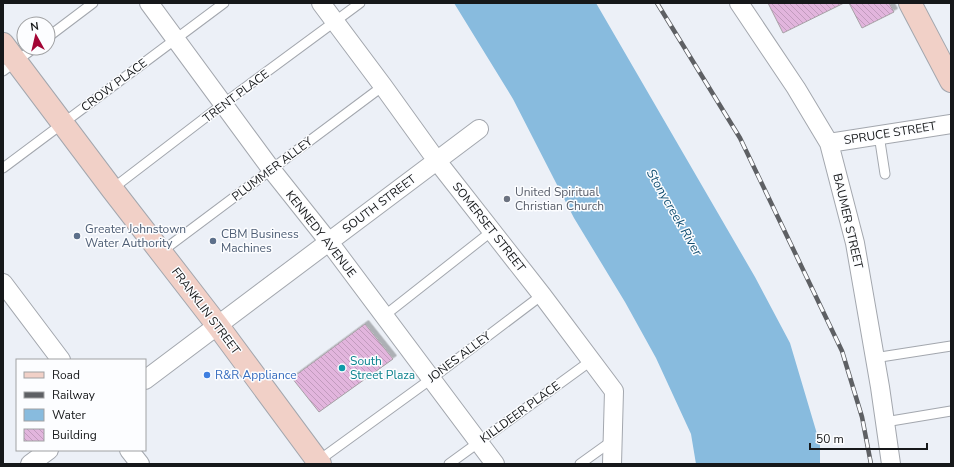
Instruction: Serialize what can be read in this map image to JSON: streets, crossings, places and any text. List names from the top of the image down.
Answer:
{
  "streets": {
    "street": [
      "SPRUCE STREET",
      "SOUTH STREET",
      "BAUMER STREET",
      "SOMERSET STREET",
      "KENNEDY AVENUE",
      "FRANKLIN STREET"
    ],
    "lane": [
      "CROW PLACE",
      "TRENT PLACE",
      "PLUMMER ALLEY",
      "JONES ALLEY",
      "KILLDEER PLACE"
    ]
  },
  "crossings": [
    ["CROW PLACE", "KENNEDY AVENUE"],
    ["CROW PLACE", "FRANKLIN STREET"],
    ["TRENT PLACE", "SOMERSET STREET"],
    ["TRENT PLACE", "KENNEDY AVENUE"],
    ["TRENT PLACE", "FRANKLIN STREET"],
    ["SPRUCE STREET", "BAUMER STREET"],
    ["PLUMMER ALLEY", "SOMERSET STREET"],
    ["PLUMMER ALLEY", "KENNEDY AVENUE"],
    ["PLUMMER ALLEY", "FRANKLIN STREET"],
    ["SOUTH STREET", "SOMERSET STREET"],
    ["SOUTH STREET", "KENNEDY AVENUE"],
    ["SOUTH STREET", "FRANKLIN STREET"],
    ["SOMERSET STREET", "JONES ALLEY"],
    ["SOMERSET STREET", "KILLDEER PLACE"],
    ["KENNEDY AVENUE", "JONES ALLEY"],
    ["KENNEDY AVENUE", "KILLDEER PLACE"],
    ["FRANKLIN STREET", "JONES ALLEY"]
  ],
  "water": ["Stonycreek River"],
  "places": [
    "United Spiritual Christian Church",
    "Greater Johnstown Water Authority",
    "CBM Business Machines",
    "South Street Plaza",
    "R&R Appliance"
  ],
  "legend": [
    "Road",
    "Railway",
    "Water",
    "Building"
  ],
  "scale_bar": "50 m",
  "north": "top"
}
